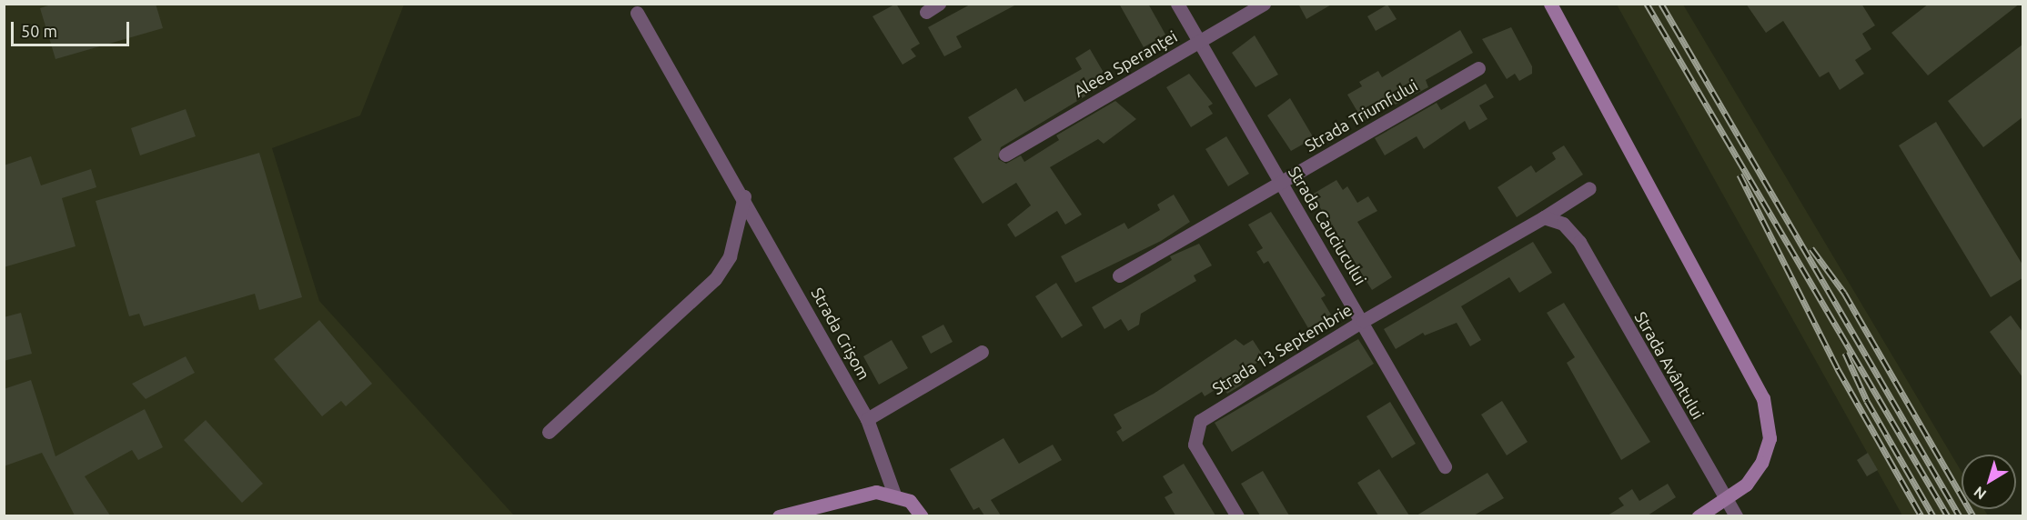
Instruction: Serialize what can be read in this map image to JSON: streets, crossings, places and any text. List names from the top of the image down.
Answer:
{
  "streets": {
    "street": [
      "Aleea Speranței",
      "Strada Triumfului",
      "Strada Cauciucului",
      "Strada Crișom",
      "Strada 13 Septembrie",
      "Strada Avântului"
    ]
  },
  "crossings": [
    ["Aleea Speranței", "Strada Cauciucului"],
    ["Strada Triumfului", "Strada Cauciucului"],
    ["Strada Cauciucului", "Strada 13 Septembrie"],
    ["Strada 13 Septembrie", "Strada Avântului"]
  ],
  "scale_bar": "50 m",
  "north": "bottom left"
}
